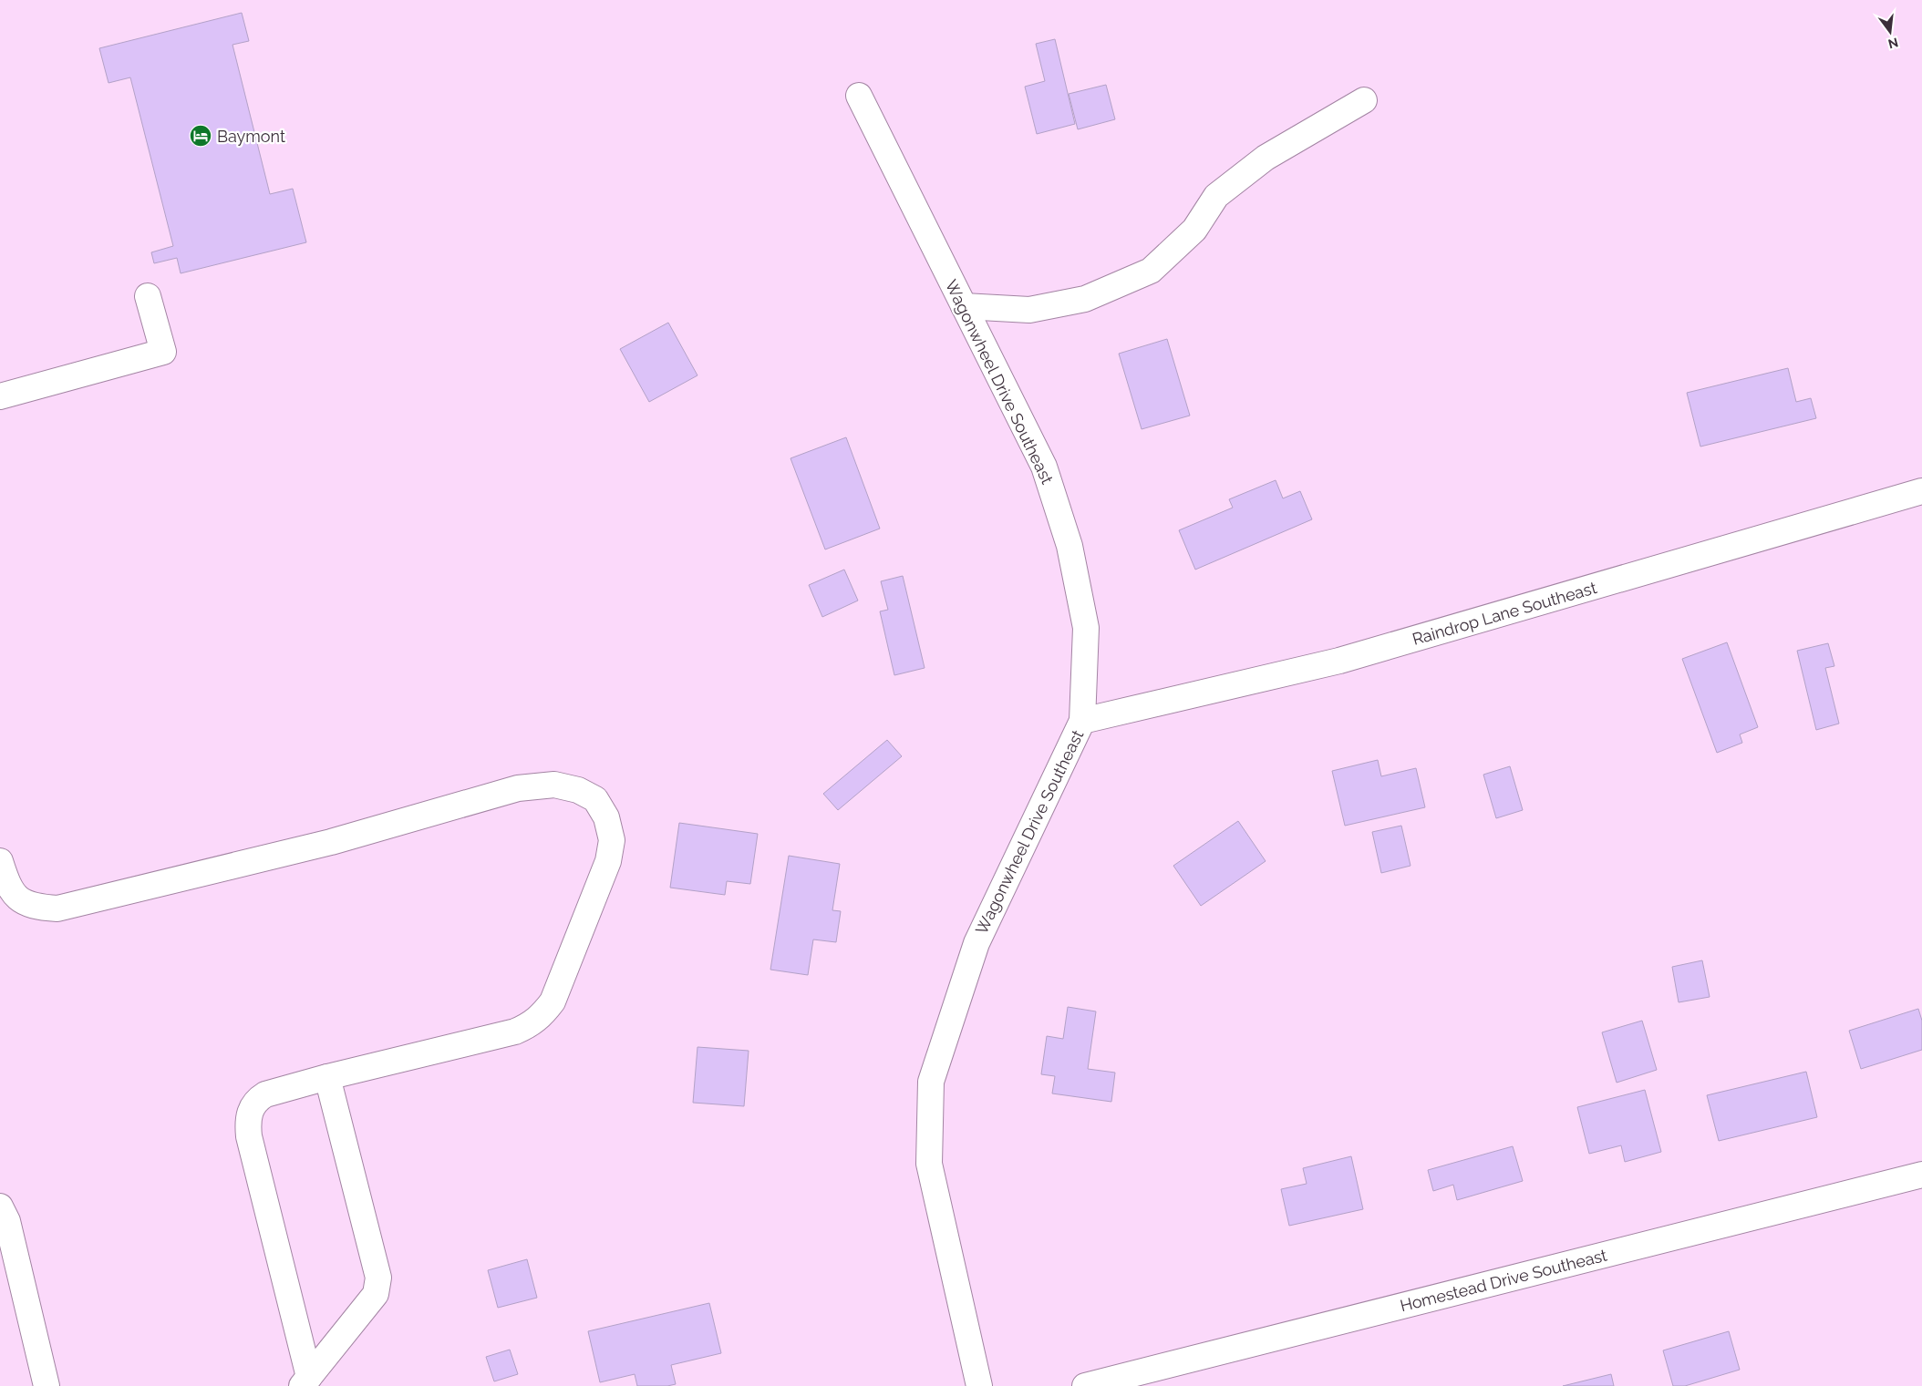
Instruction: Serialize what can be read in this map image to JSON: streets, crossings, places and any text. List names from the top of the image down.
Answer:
{
  "streets": {
    "street": ["Wagonwheel Drive Southeast", "Raindrop Lane Southeast", "Homestead Drive Southeast"]
  },
  "crossings": [
    ["Wagonwheel Drive Southeast", "Raindrop Lane Southeast"]
  ],
  "places": {
    "hotel": ["Baymont"]
  },
  "north": "bottom"
}
